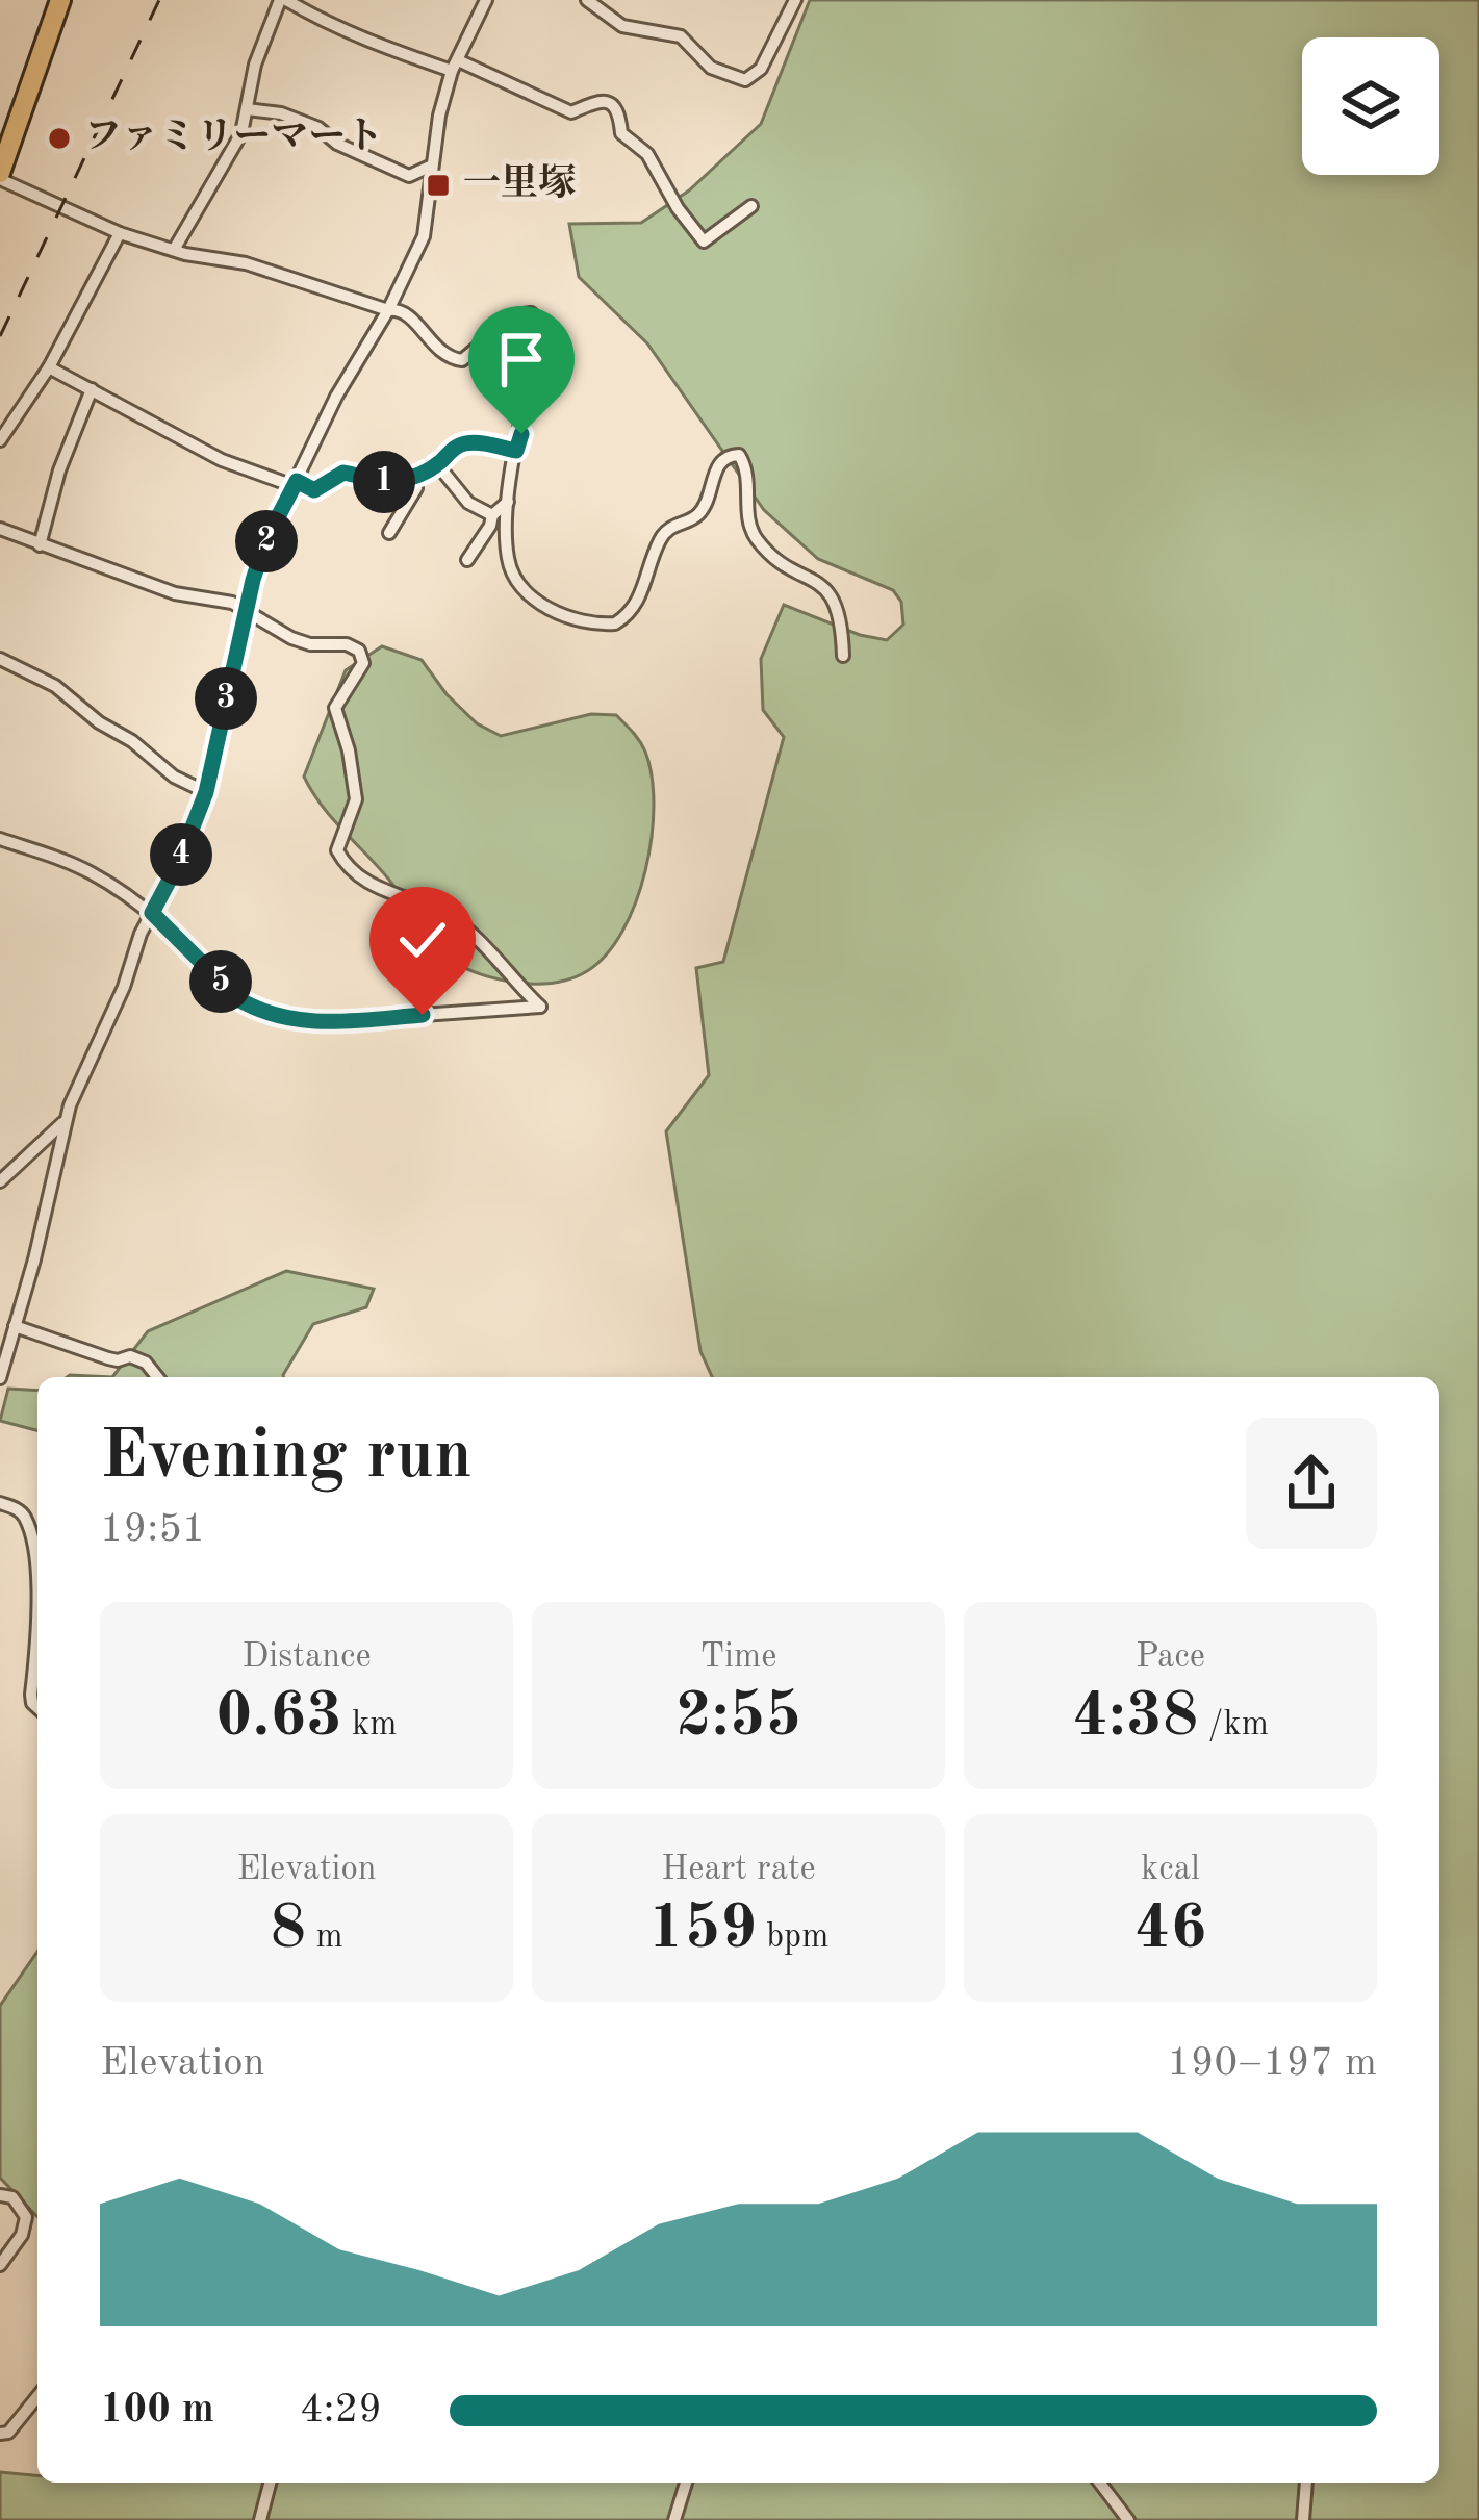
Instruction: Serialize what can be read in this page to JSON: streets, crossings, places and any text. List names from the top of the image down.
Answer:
{
  "places": {
    "other": ["ファミリーマート"],
    "transit": ["一里塚"]
  },
  "page": {
    "pins": [
      "1",
      "2",
      "3",
      "4",
      "5"
    ],
    "heading": ["Evening run", "19:51"],
    "stats": [
      ["Distance", "0.63 km"],
      ["Time", "2:55"],
      ["Pace", "4:38 /km"],
      ["Elevation", "8 m"],
      ["Heart rate", "159 bpm"],
      ["kcal", "46"]
    ],
    "chart": ["Elevation", "190–197 m"],
    "list": [
      {
        "name": "100 m",
        "note": "4:29"
      }
    ]
  }
}
